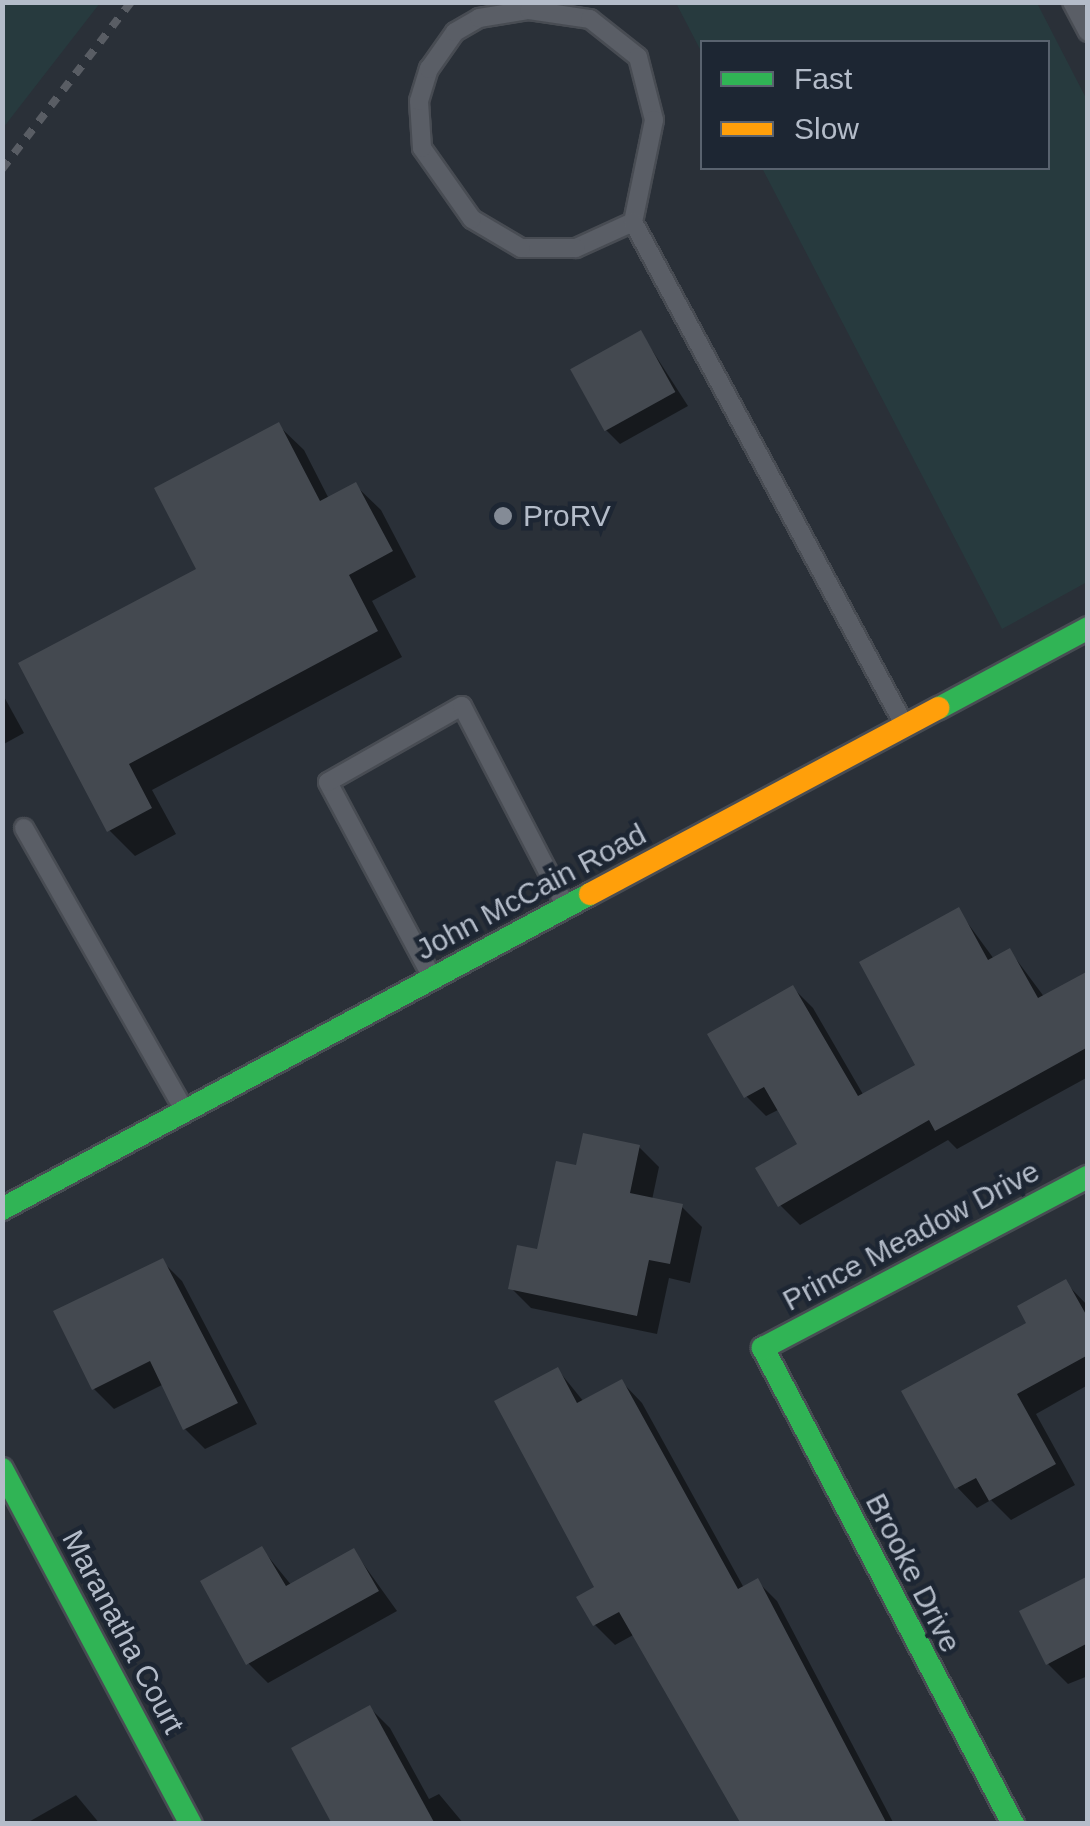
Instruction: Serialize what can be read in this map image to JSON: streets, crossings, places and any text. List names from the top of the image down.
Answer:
{
  "streets": {
    "street": [
      "John McCain Road",
      "Prince Meadow Drive",
      "Brooke Drive",
      "Maranatha Court"
    ]
  },
  "crossings": [
    ["Prince Meadow Drive", "Brooke Drive"]
  ],
  "places": ["ProRV"],
  "legend": ["Fast", "Slow"]
}
